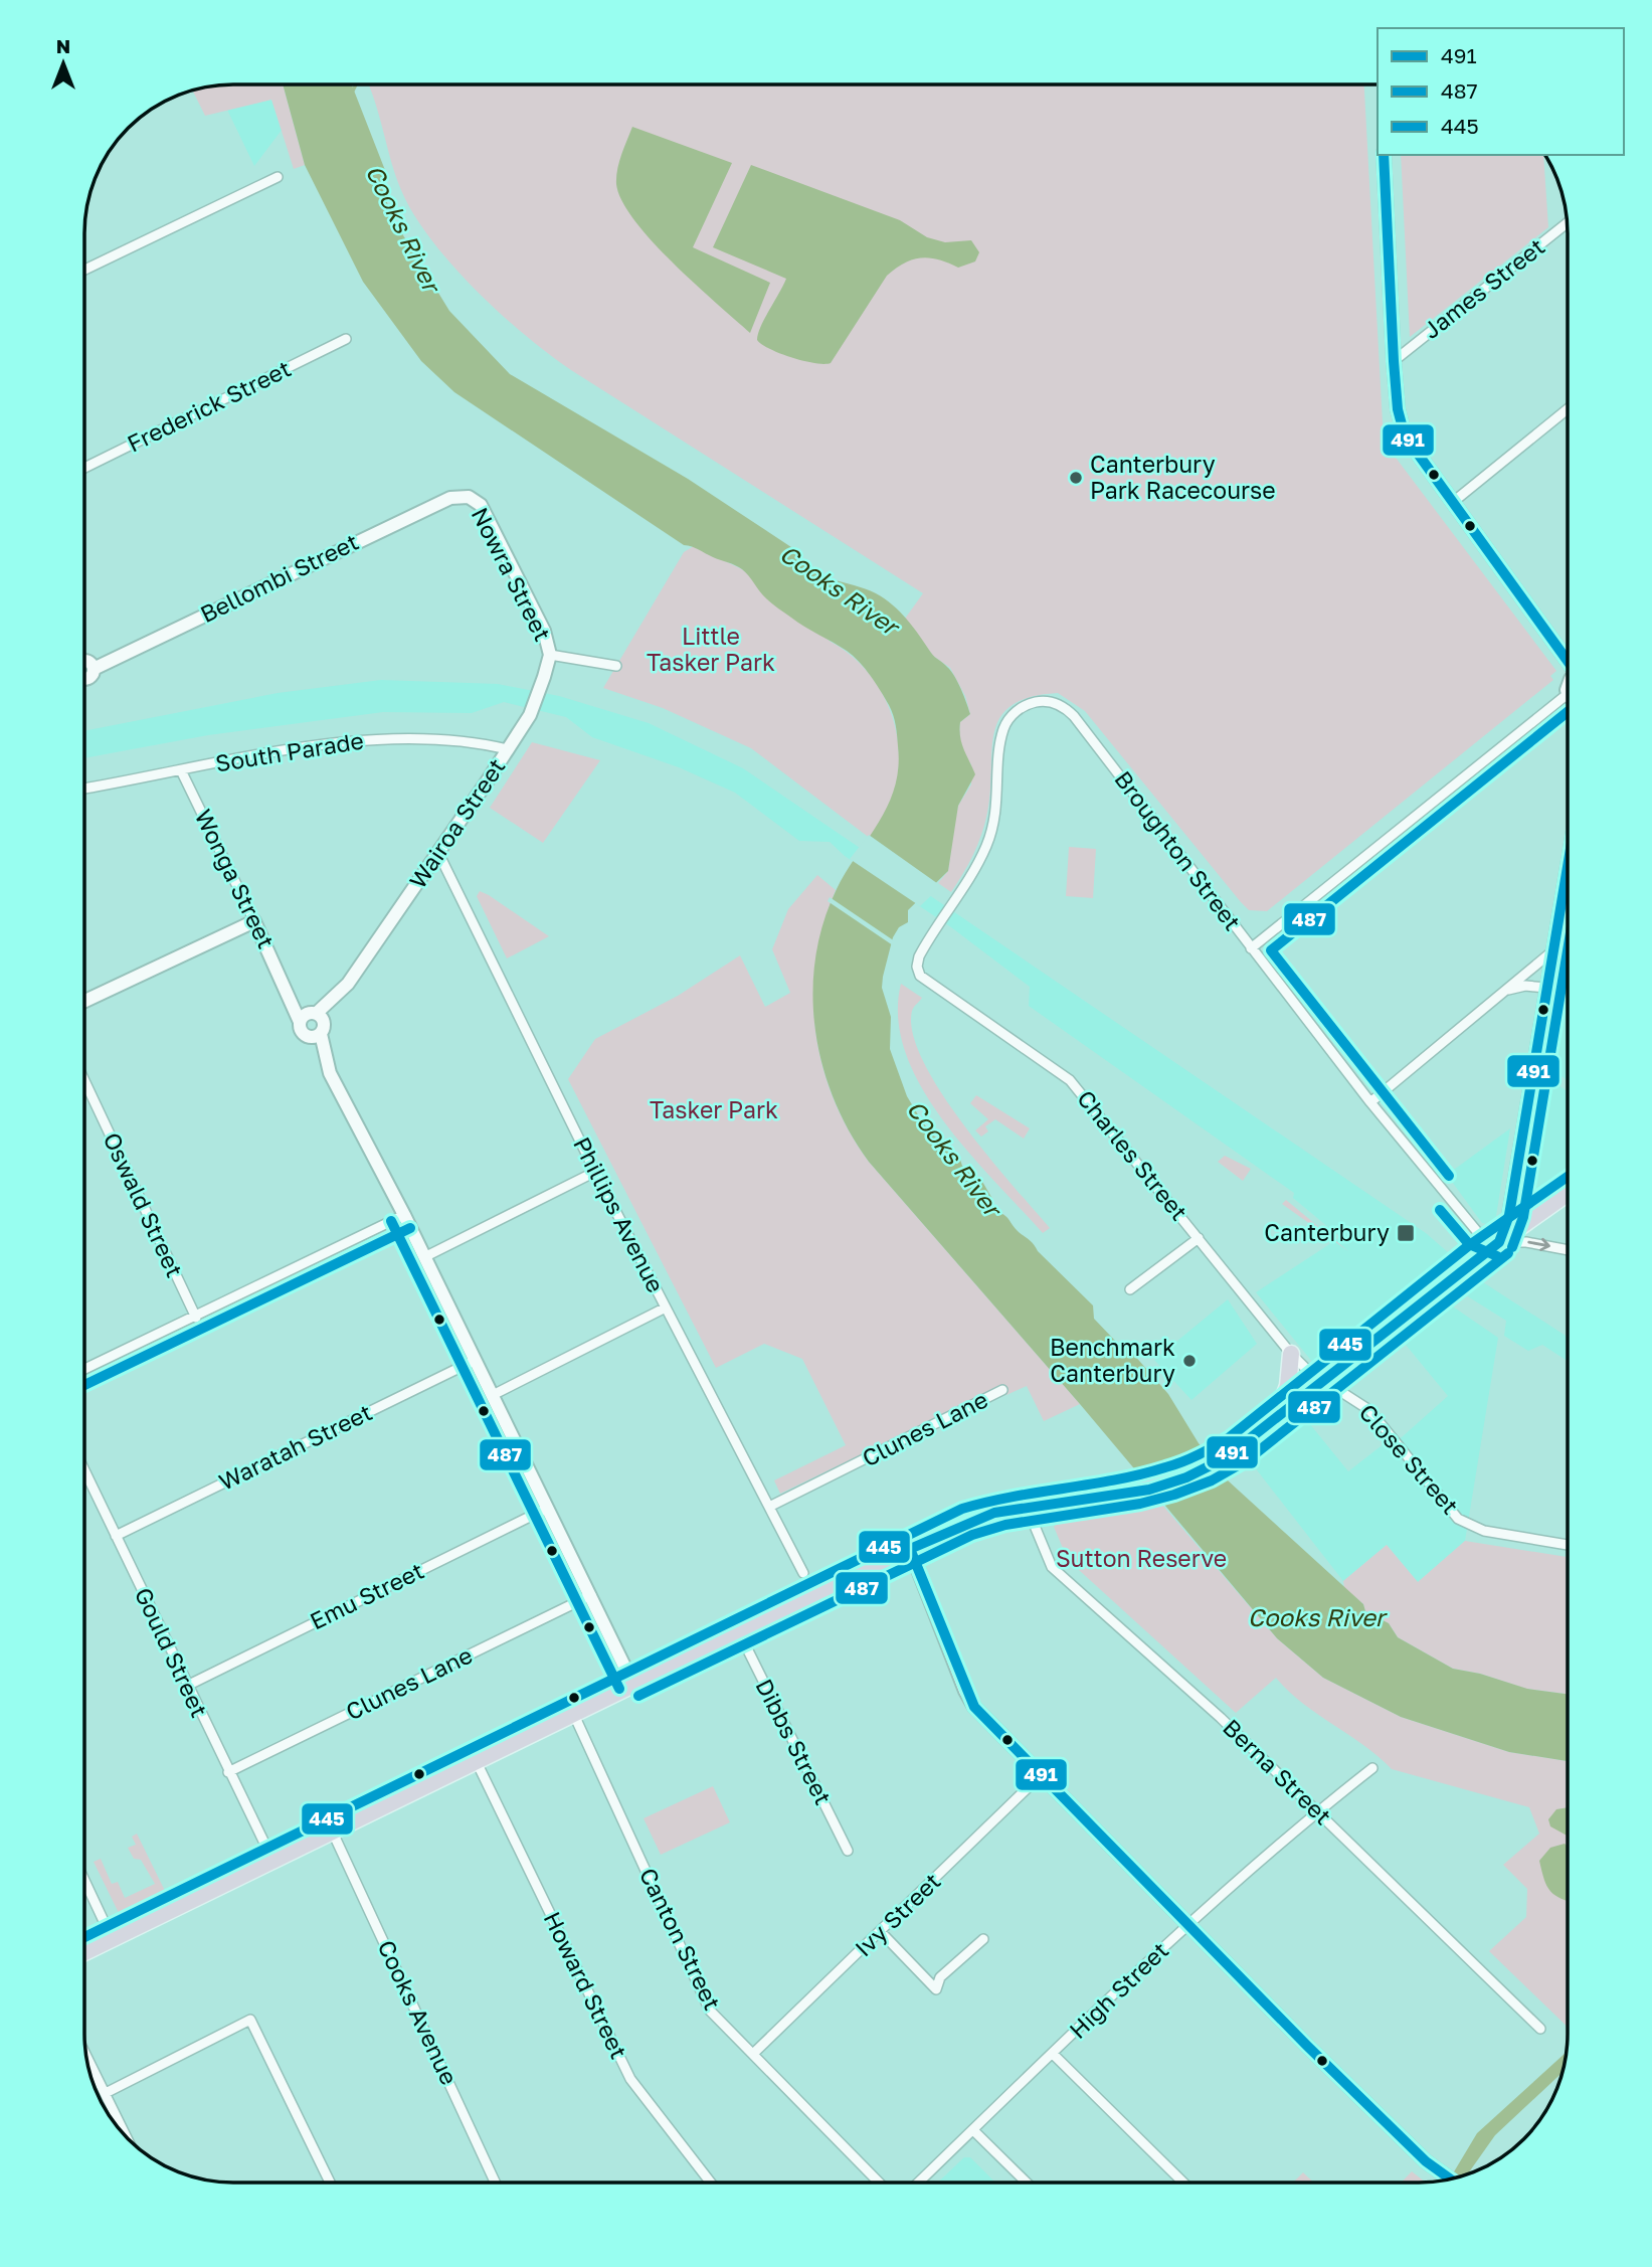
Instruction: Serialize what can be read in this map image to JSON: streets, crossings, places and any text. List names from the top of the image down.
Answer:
{
  "streets": {
    "street": [
      "James Street",
      "Frederick Street",
      "Nowra Street",
      "Bellombi Street",
      "South Parade",
      "Wairoa Street",
      "Broughton Street",
      "Wonga Street",
      "Charles Street",
      "Oswald Street",
      "Phillips Avenue",
      "Clunes Lane",
      "Waratah Street",
      "Close Street",
      "Emu Street",
      "Gould Street",
      "Dibbs Street",
      "Berna Street",
      "Ivy Street",
      "Canton Street",
      "Howard Street",
      "High Street",
      "Cooks Avenue"
    ]
  },
  "crossings": [
    ["Nowra Street", "Bellombi Street"],
    ["Nowra Street", "Wairoa Street"],
    ["South Parade", "Wairoa Street"],
    ["South Parade", "Wonga Street"],
    ["Wairoa Street", "Wonga Street"],
    ["Wairoa Street", "Phillips Avenue"],
    ["Broughton Street", "Charles Street"],
    ["Wonga Street", "Clunes Lane"],
    ["Wonga Street", "Waratah Street"],
    ["Wonga Street", "Emu Street"],
    ["Charles Street", "Close Street"],
    ["Phillips Avenue", "Clunes Lane"],
    ["Clunes Lane", "Gould Street"],
    ["Waratah Street", "Gould Street"],
    ["Emu Street", "Gould Street"],
    ["Berna Street", "High Street"],
    ["Ivy Street", "Canton Street"]
  ],
  "water": ["Cooks River"],
  "parks": ["Little Tasker Park", "Tasker Park", "Sutton Reserve"],
  "places": {
    "other": ["Canterbury Park Racecourse", "Benchmark Canterbury"],
    "transit": ["Canterbury"]
  },
  "lines": ["transit line 491", "transit line 487", "transit line 445"],
  "legend": ["491", "487", "445"],
  "north": "top"
}
